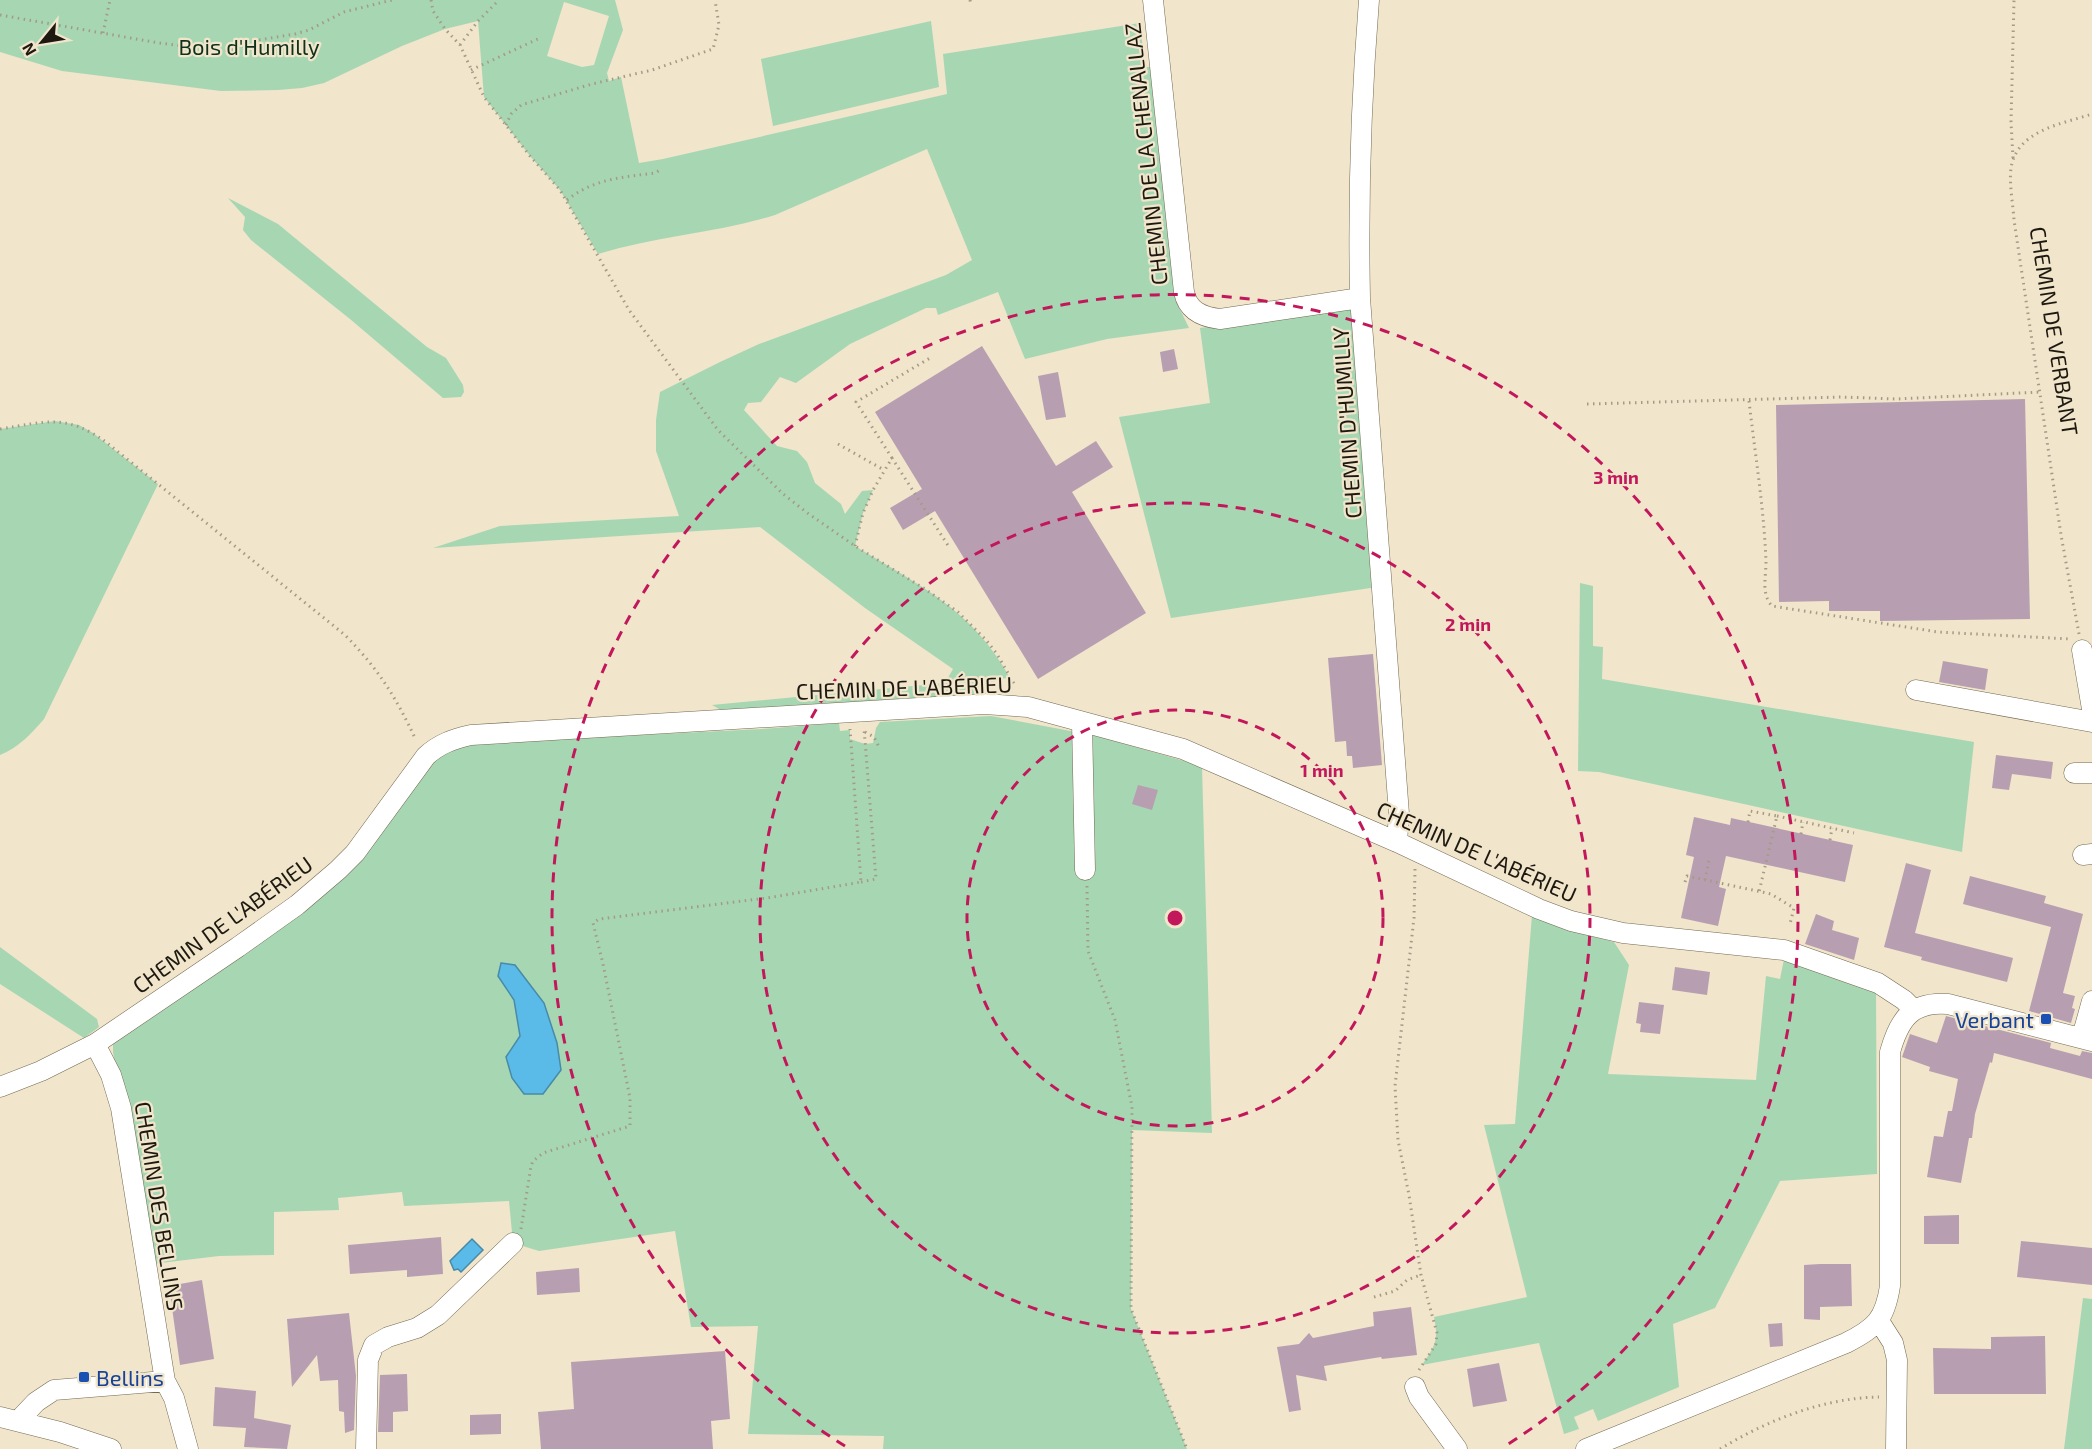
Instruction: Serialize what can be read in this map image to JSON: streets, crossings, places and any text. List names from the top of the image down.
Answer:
{
  "streets": {
    "street": [
      "CHEMIN DE LA CHENALLAZ",
      "CHEMIN D'HUMILLY",
      "CHEMIN DE L'ABÉRIEU",
      "CHEMIN DES BELLINS"
    ],
    "path": ["CHEMIN DE VERBANT"]
  },
  "crossings": [
    ["CHEMIN DE LA CHENALLAZ", "CHEMIN D'HUMILLY"],
    ["CHEMIN D'HUMILLY", "CHEMIN DE L'ABÉRIEU"],
    ["CHEMIN DE L'ABÉRIEU", "CHEMIN DES BELLINS"]
  ],
  "parks": ["Bois d'Humilly"],
  "places": {
    "transit": ["Verbant", "Bellins"]
  },
  "north": "bottom left",
  "rings": ["3 min", "2 min", "1 min"]
}
